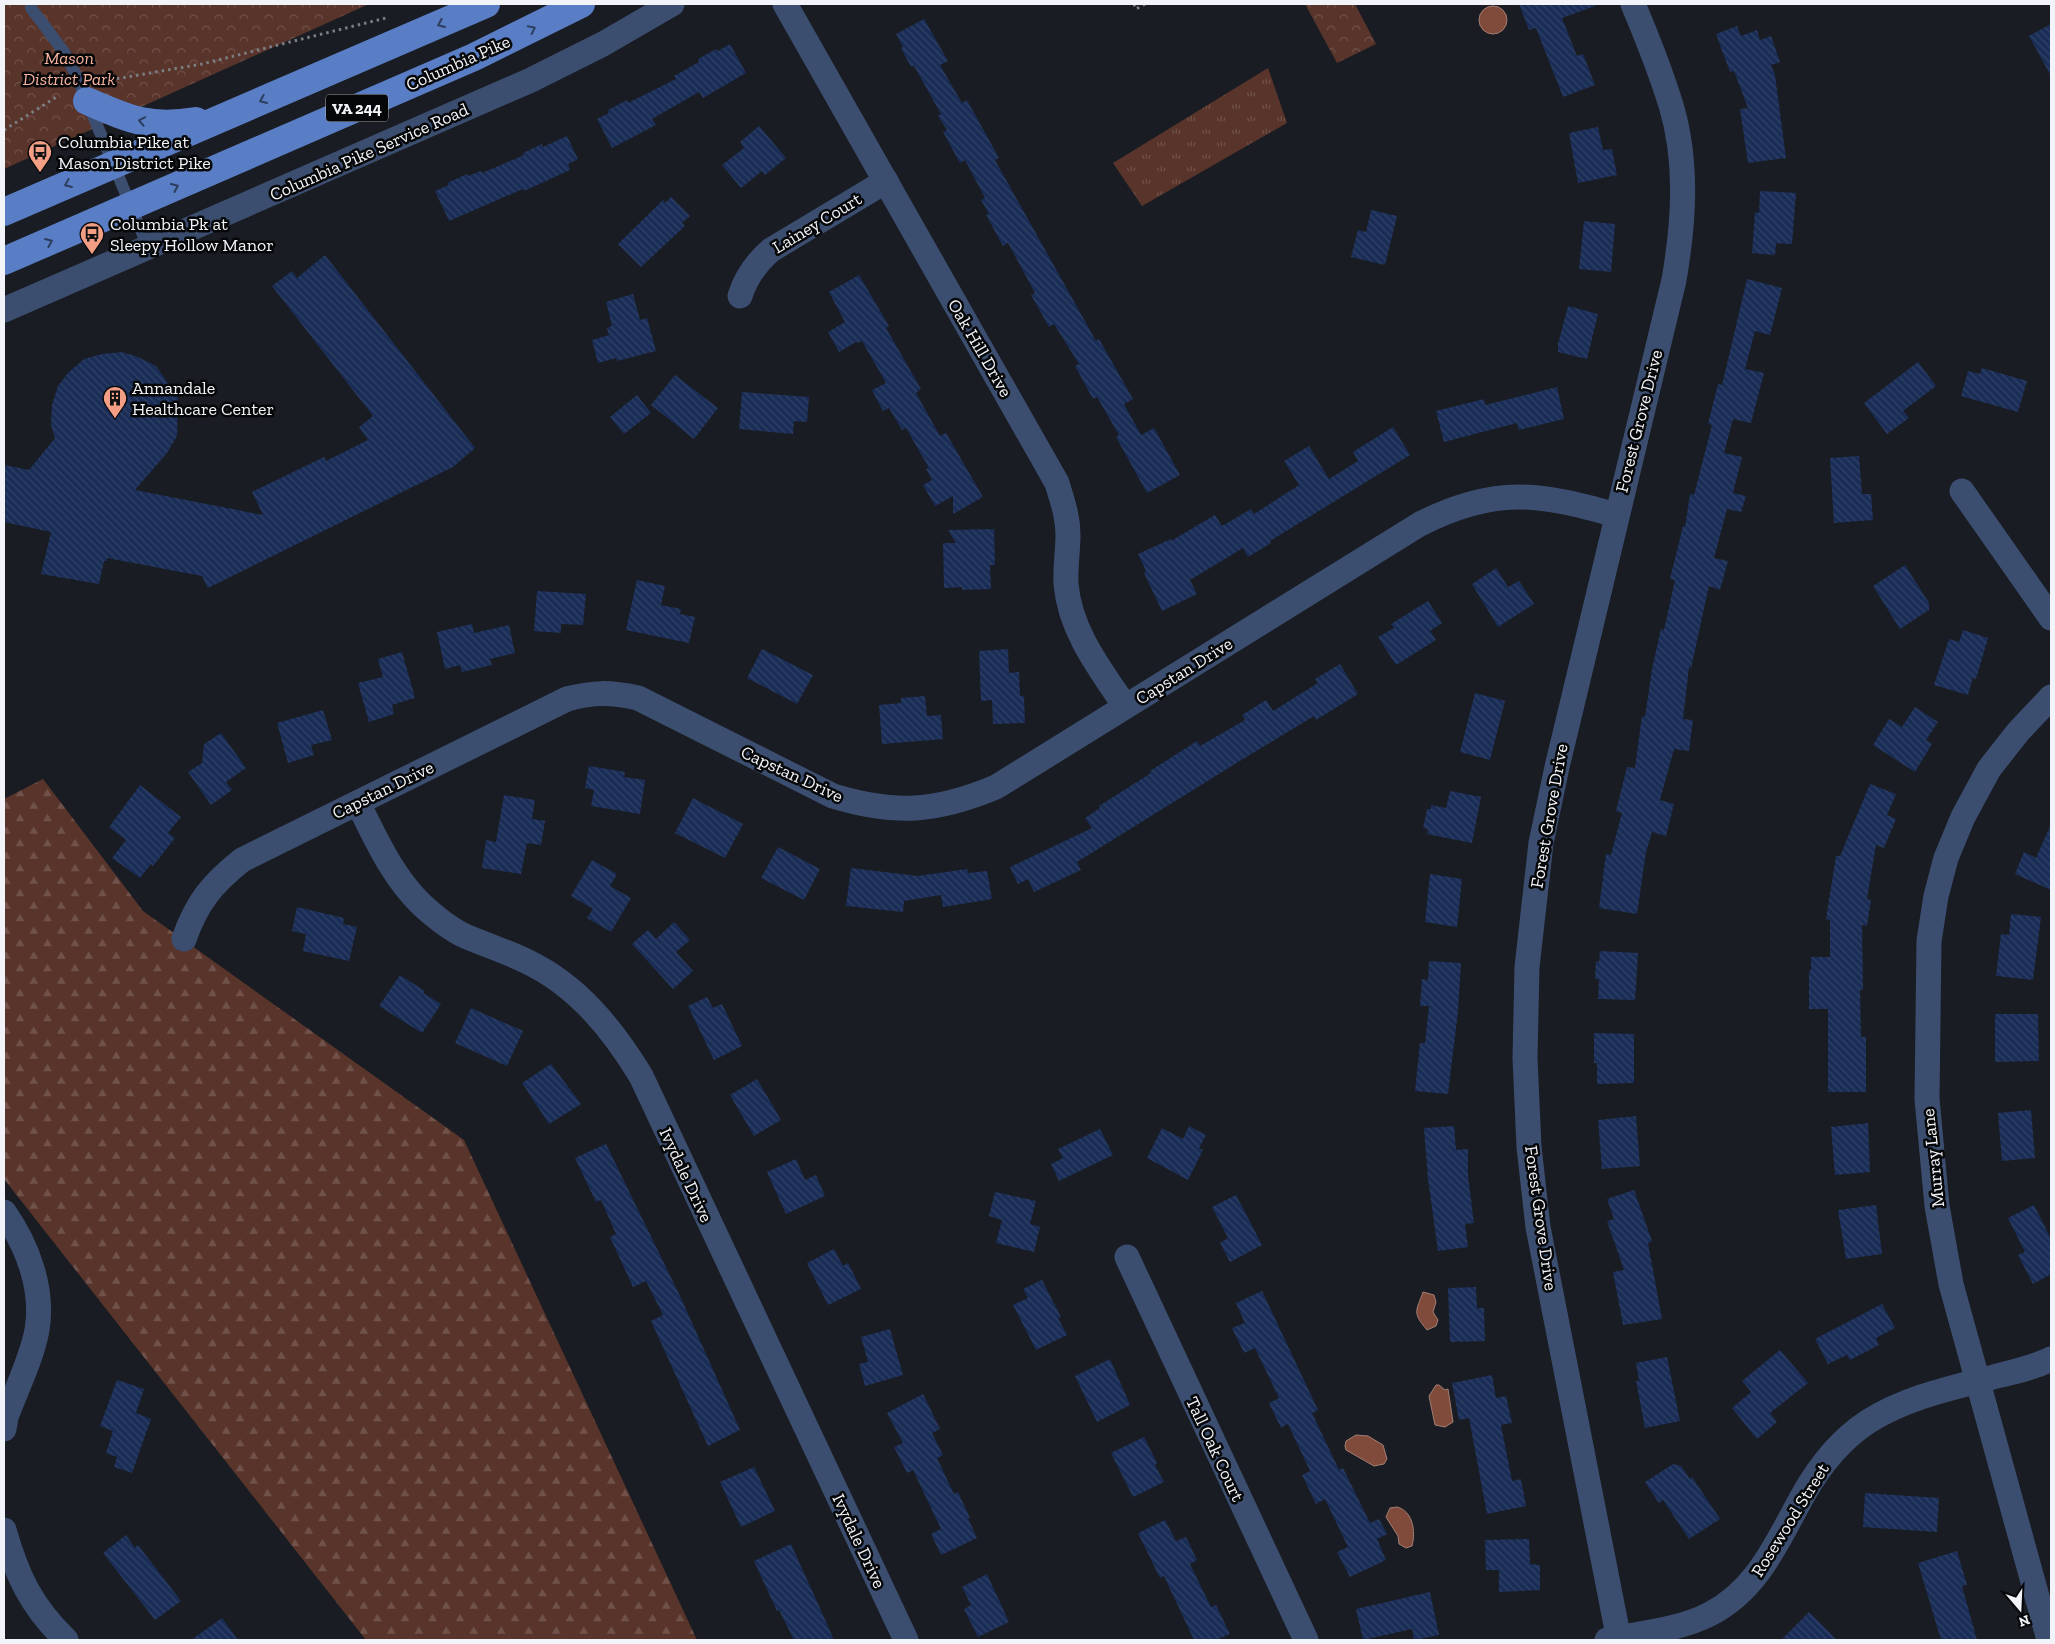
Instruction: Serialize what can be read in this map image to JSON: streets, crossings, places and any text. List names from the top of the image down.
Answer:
{
  "streets": {
    "main road": ["Columbia Pike", "VA 244"],
    "street": [
      "Columbia Pike Service Road",
      "Lainey Court",
      "Oak Hill Drive",
      "Forest Grove Drive",
      "Capstan Drive",
      "Murray Lane",
      "Ivydale Drive",
      "Tall Oak Court",
      "Rosewood Street"
    ]
  },
  "crossings": [
    ["Lainey Court", "Oak Hill Drive"],
    ["Oak Hill Drive", "Capstan Drive"],
    ["Forest Grove Drive", "Capstan Drive"],
    ["Forest Grove Drive", "Rosewood Street"],
    ["Capstan Drive", "Ivydale Drive"],
    ["Murray Lane", "Rosewood Street"]
  ],
  "parks": ["Mason District Park"],
  "places": {
    "bus stop": ["Columbia Pike at Mason District Pike", "Columbia Pk at Sleepy Hollow Manor"],
    "building": ["Annandale Healthcare Center"]
  },
  "north": "bottom"
}
